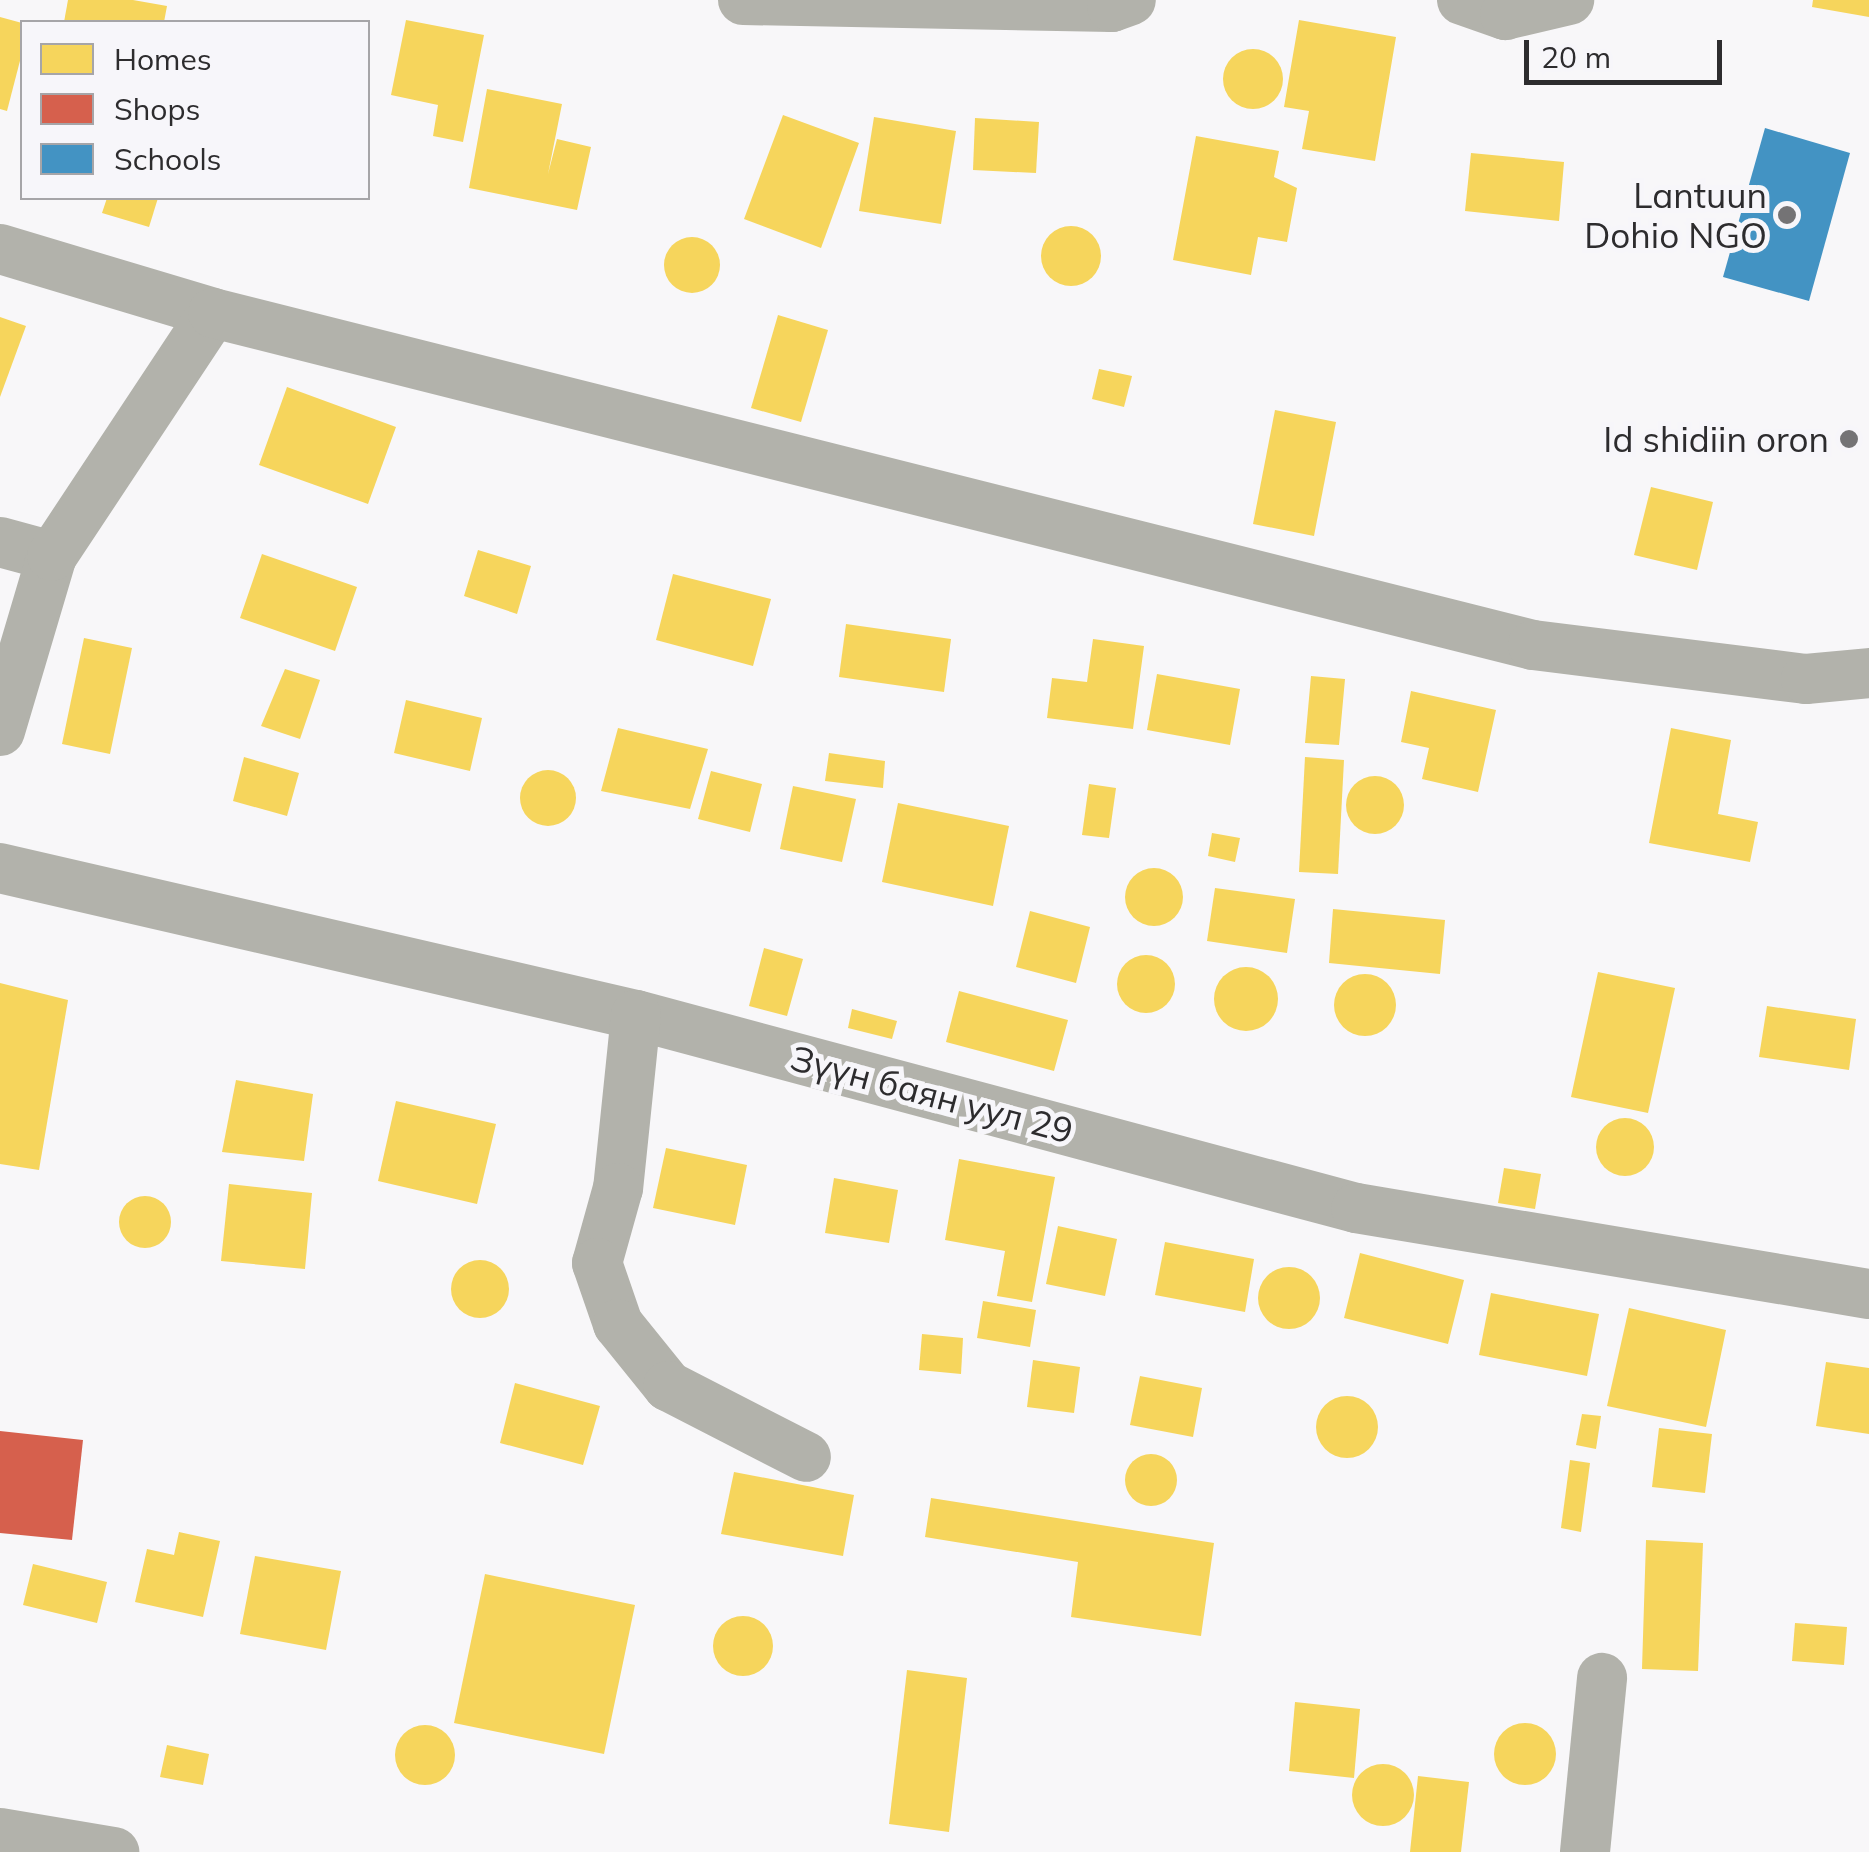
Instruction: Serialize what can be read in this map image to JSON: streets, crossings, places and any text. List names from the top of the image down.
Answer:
{
  "streets": {
    "street": ["Зүүн баян уул 29"]
  },
  "places": ["Lantuun Dohio NGO", "Id shidiin oron"],
  "legend": ["Homes", "Shops", "Schools"],
  "scale_bar": "20 m"
}
